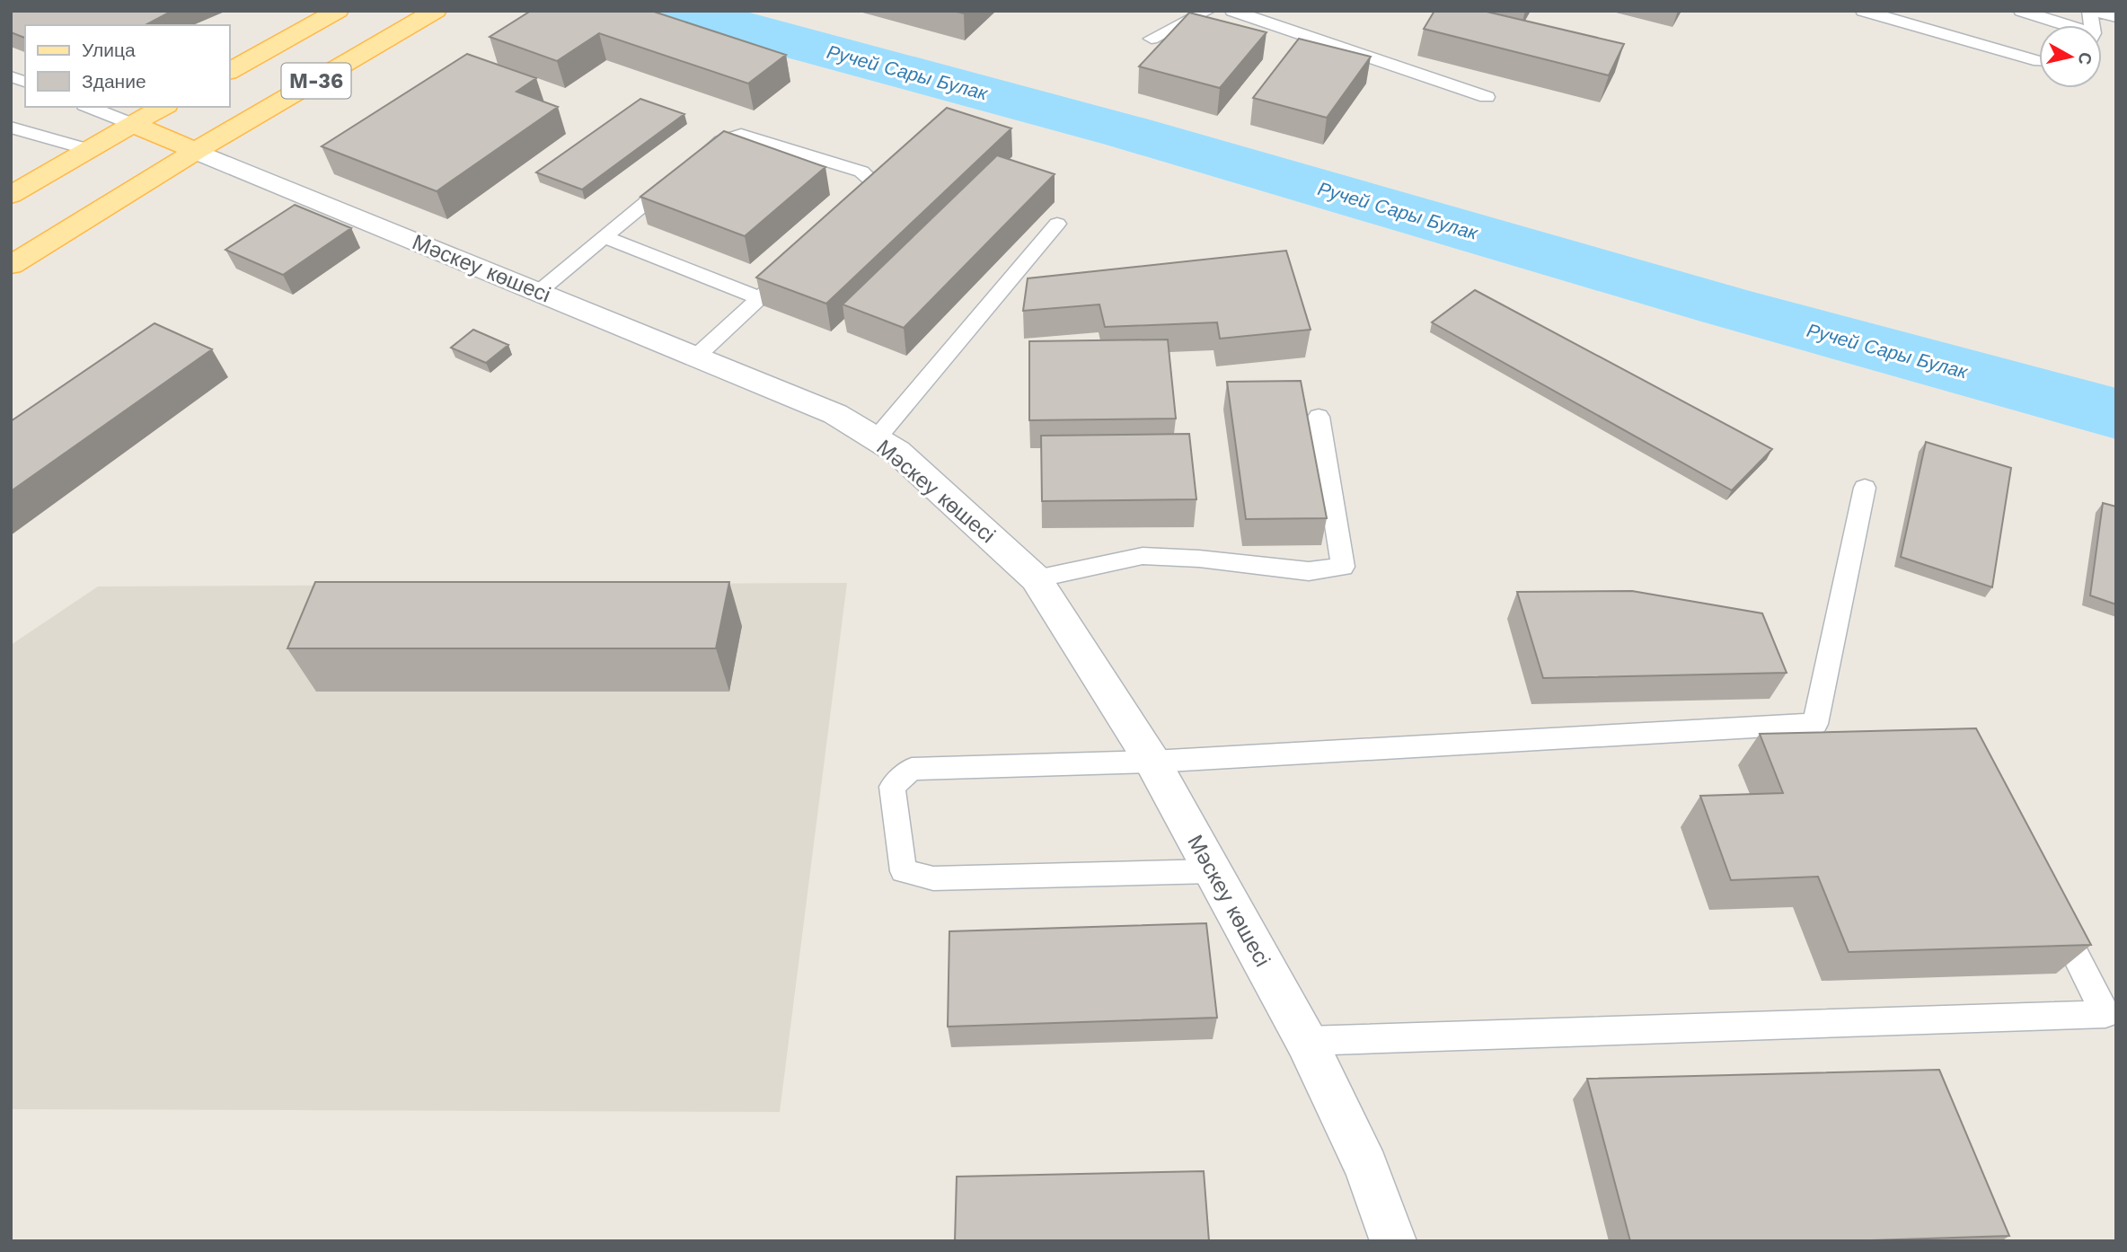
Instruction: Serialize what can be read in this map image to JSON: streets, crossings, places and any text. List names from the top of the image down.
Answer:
{
  "streets": {
    "main road": ["M-36", "Мәскеу көшесі"]
  },
  "crossings": [
    ["M-36", "Мәскеу көшесі"]
  ],
  "water": ["Ручей Сары Булак"],
  "legend": ["Улица", "Здание"],
  "north": "right"
}
